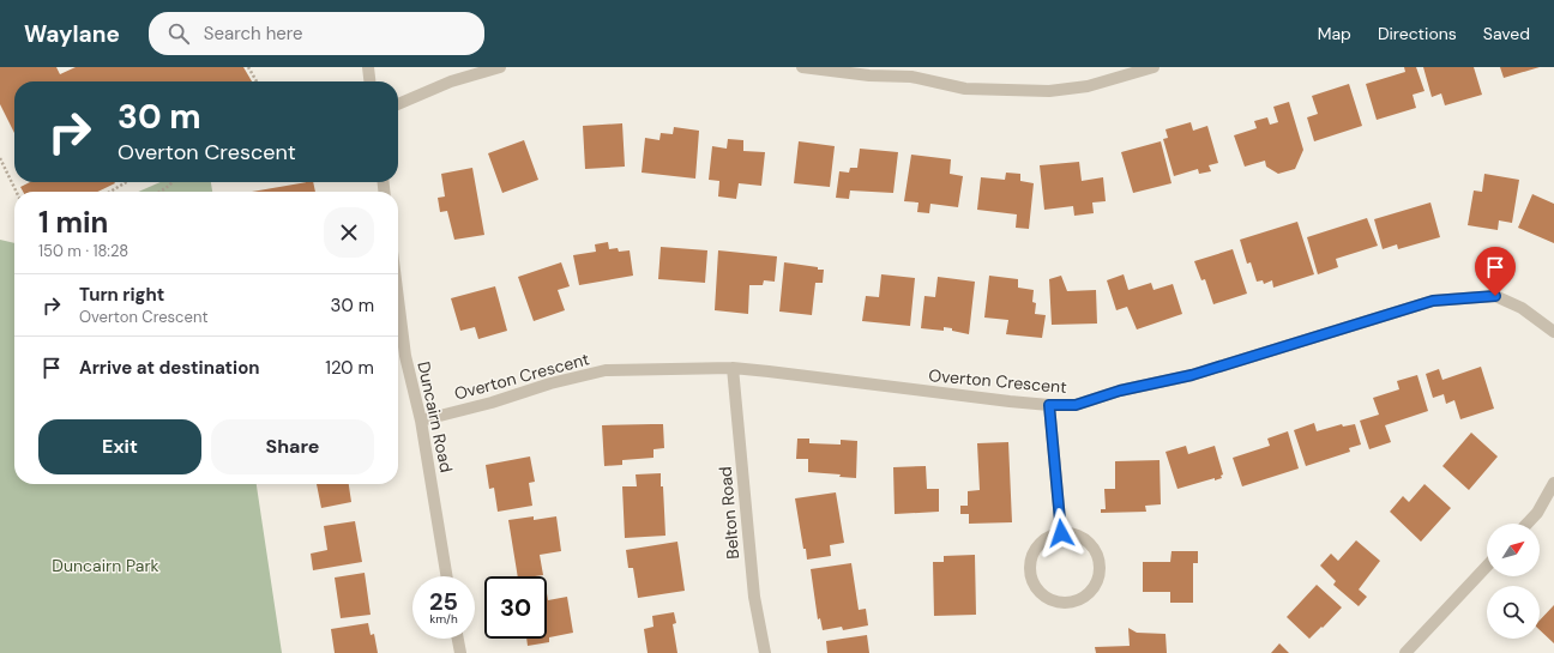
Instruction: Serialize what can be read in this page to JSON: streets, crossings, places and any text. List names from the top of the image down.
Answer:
{
  "streets": {
    "street": ["Overton Crescent", "Duncairn Road", "Belton Road"]
  },
  "crossings": [
    ["Overton Crescent", "Duncairn Road"],
    ["Overton Crescent", "Belton Road"]
  ],
  "parks": ["Duncairn Park"],
  "north": "top right",
  "page": {
    "header": "Waylane",
    "search": "Search here",
    "nav": ["Map", "Directions", "Saved"],
    "turn": ["30 m", "Overton Crescent"],
    "heading": ["1 min", "150 m · 18:28"],
    "list": [
      {
        "name": "Turn right",
        "note": "Overton Crescent",
        "value": "30 m"
      },
      {
        "name": "Arrive at destination",
        "value": "120 m"
      }
    ],
    "buttons": ["Exit", "Share"],
    "speed": "25 km/h",
    "limit": "30"
  }
}
